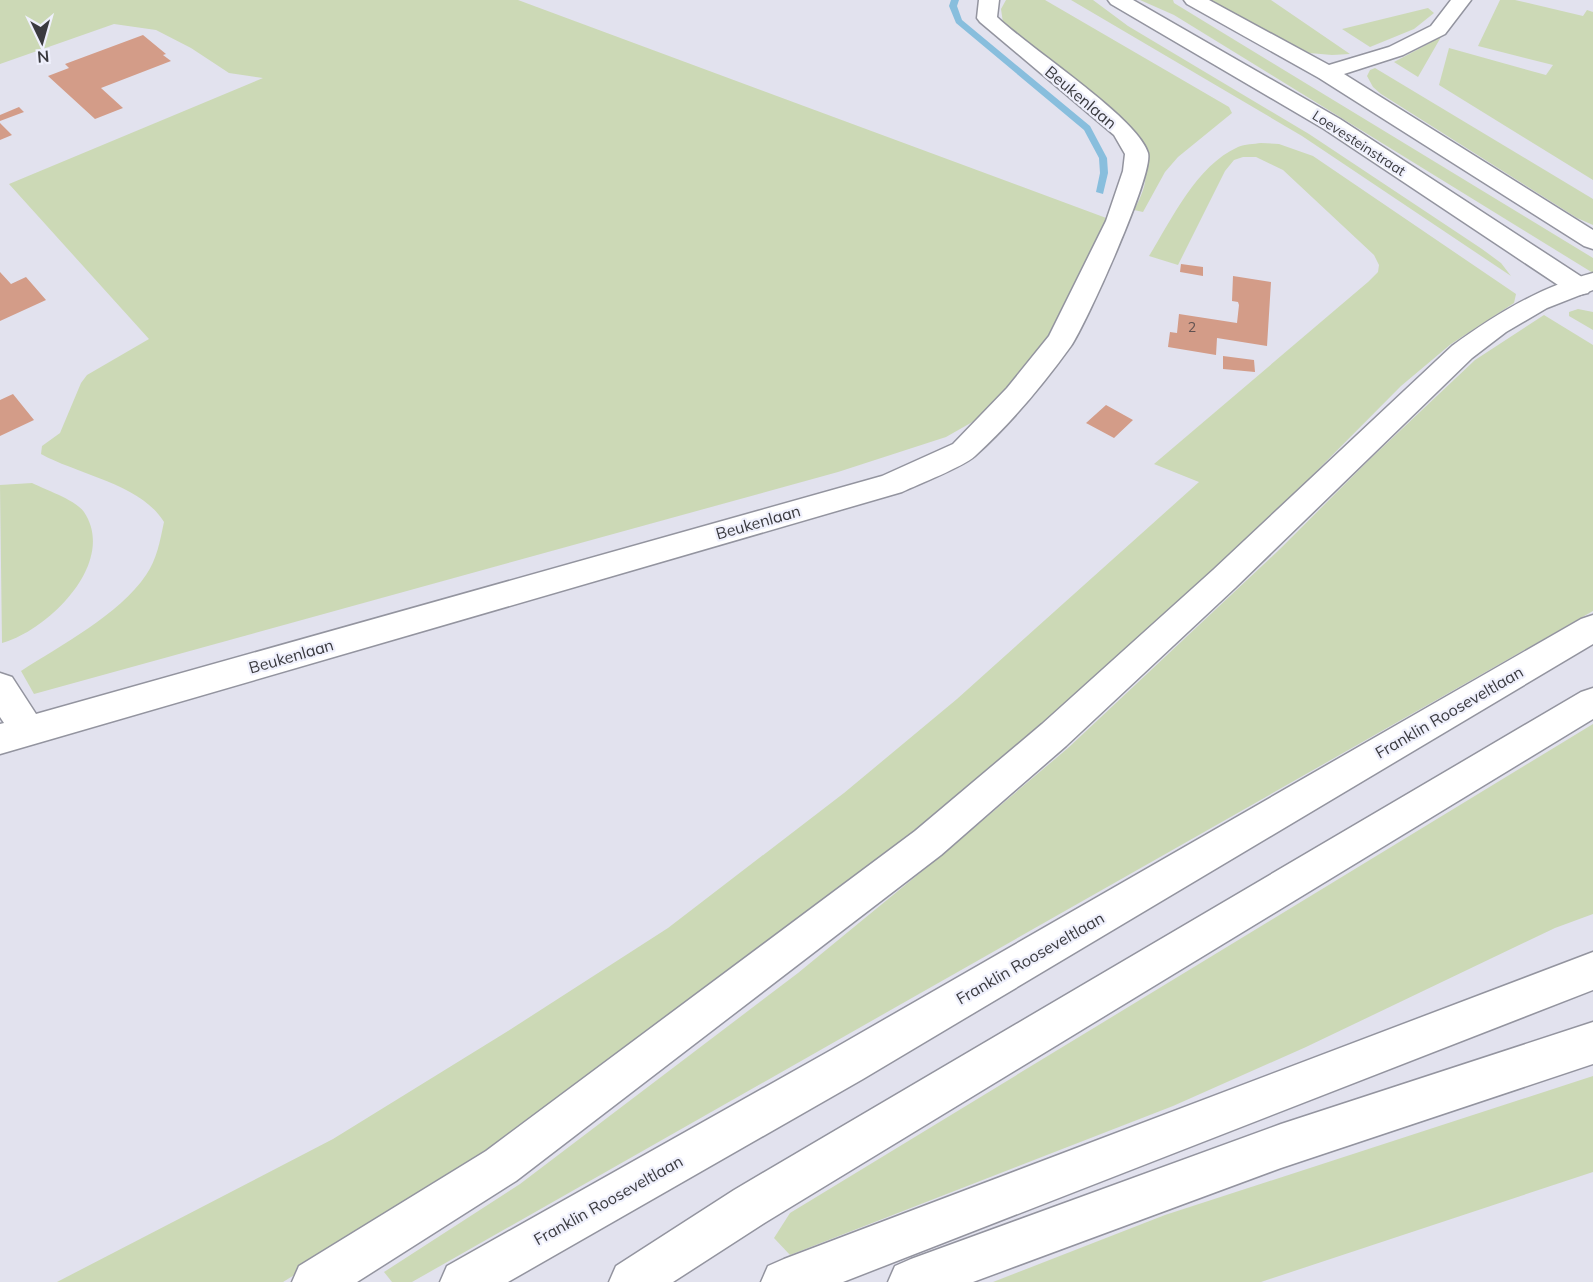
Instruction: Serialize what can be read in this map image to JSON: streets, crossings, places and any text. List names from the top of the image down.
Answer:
{
  "streets": {
    "main road": ["Beukenlaan", "Loevesteinstraat", "Franklin Rooseveltlaan"]
  },
  "house_numbers": ["2"],
  "north": "bottom"
}
